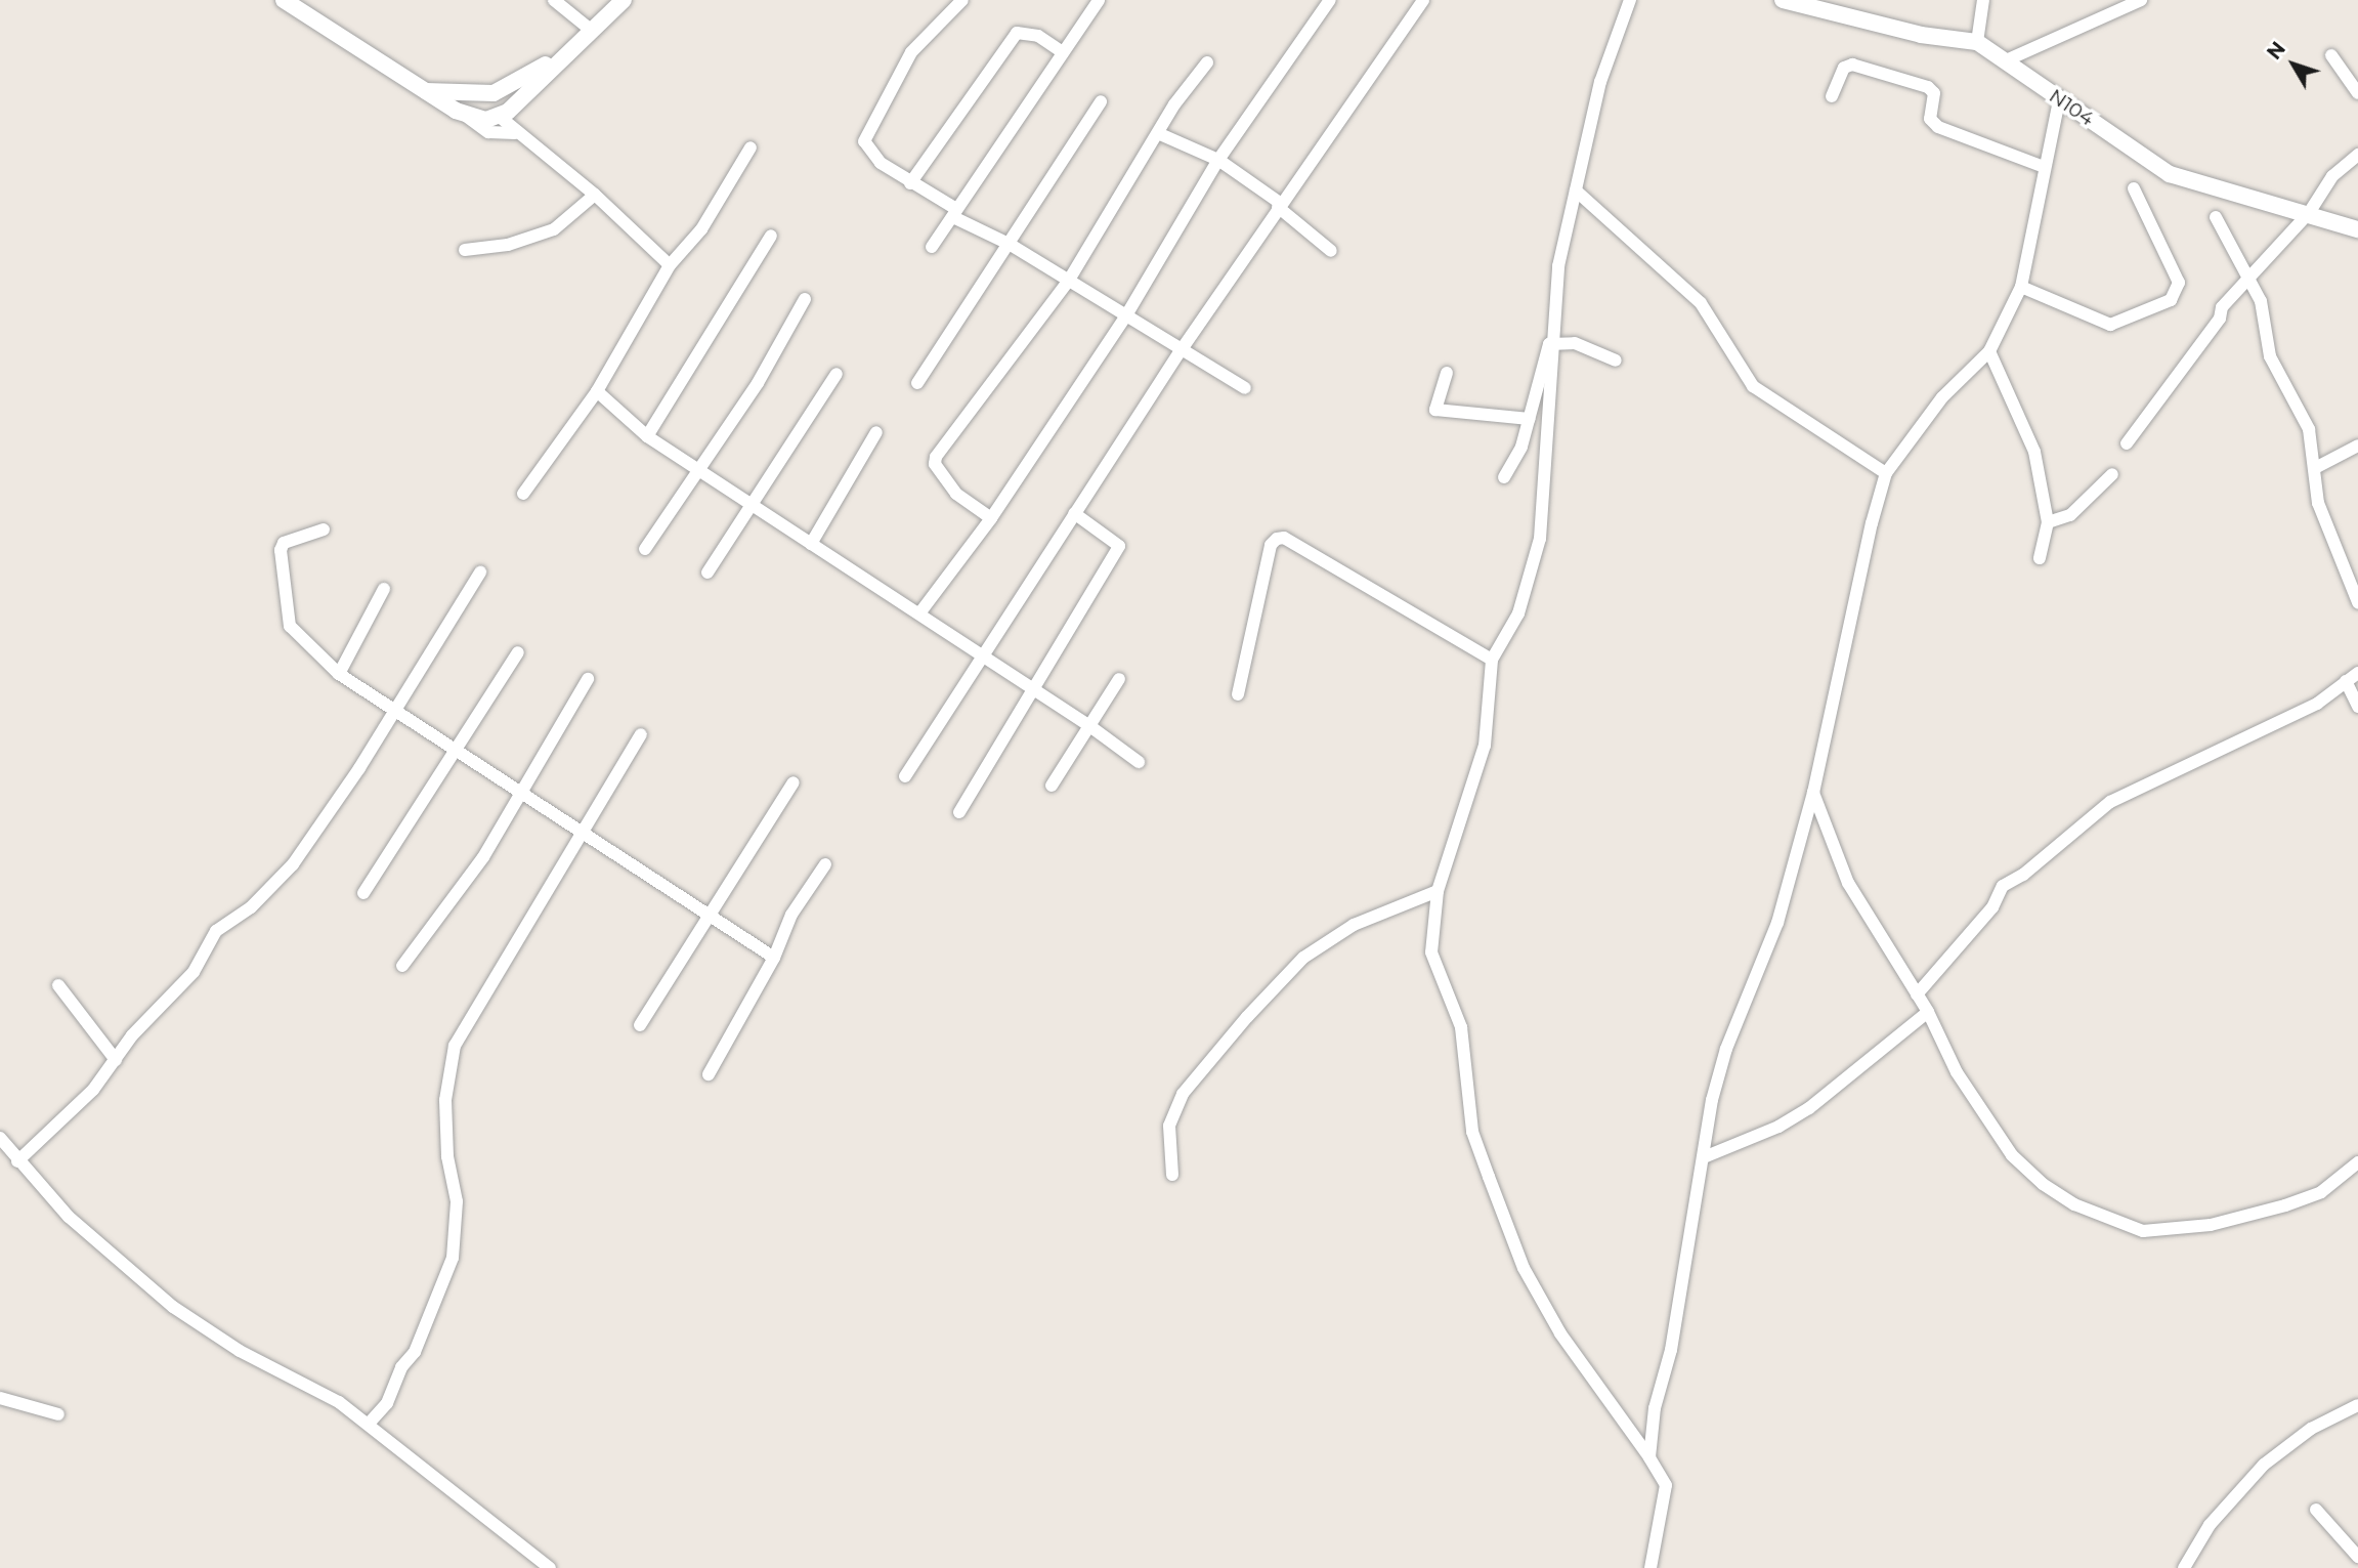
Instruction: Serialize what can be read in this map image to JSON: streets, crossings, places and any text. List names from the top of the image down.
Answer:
{
  "streets": {
    "street": ["N104"]
  },
  "north": "top left"
}
